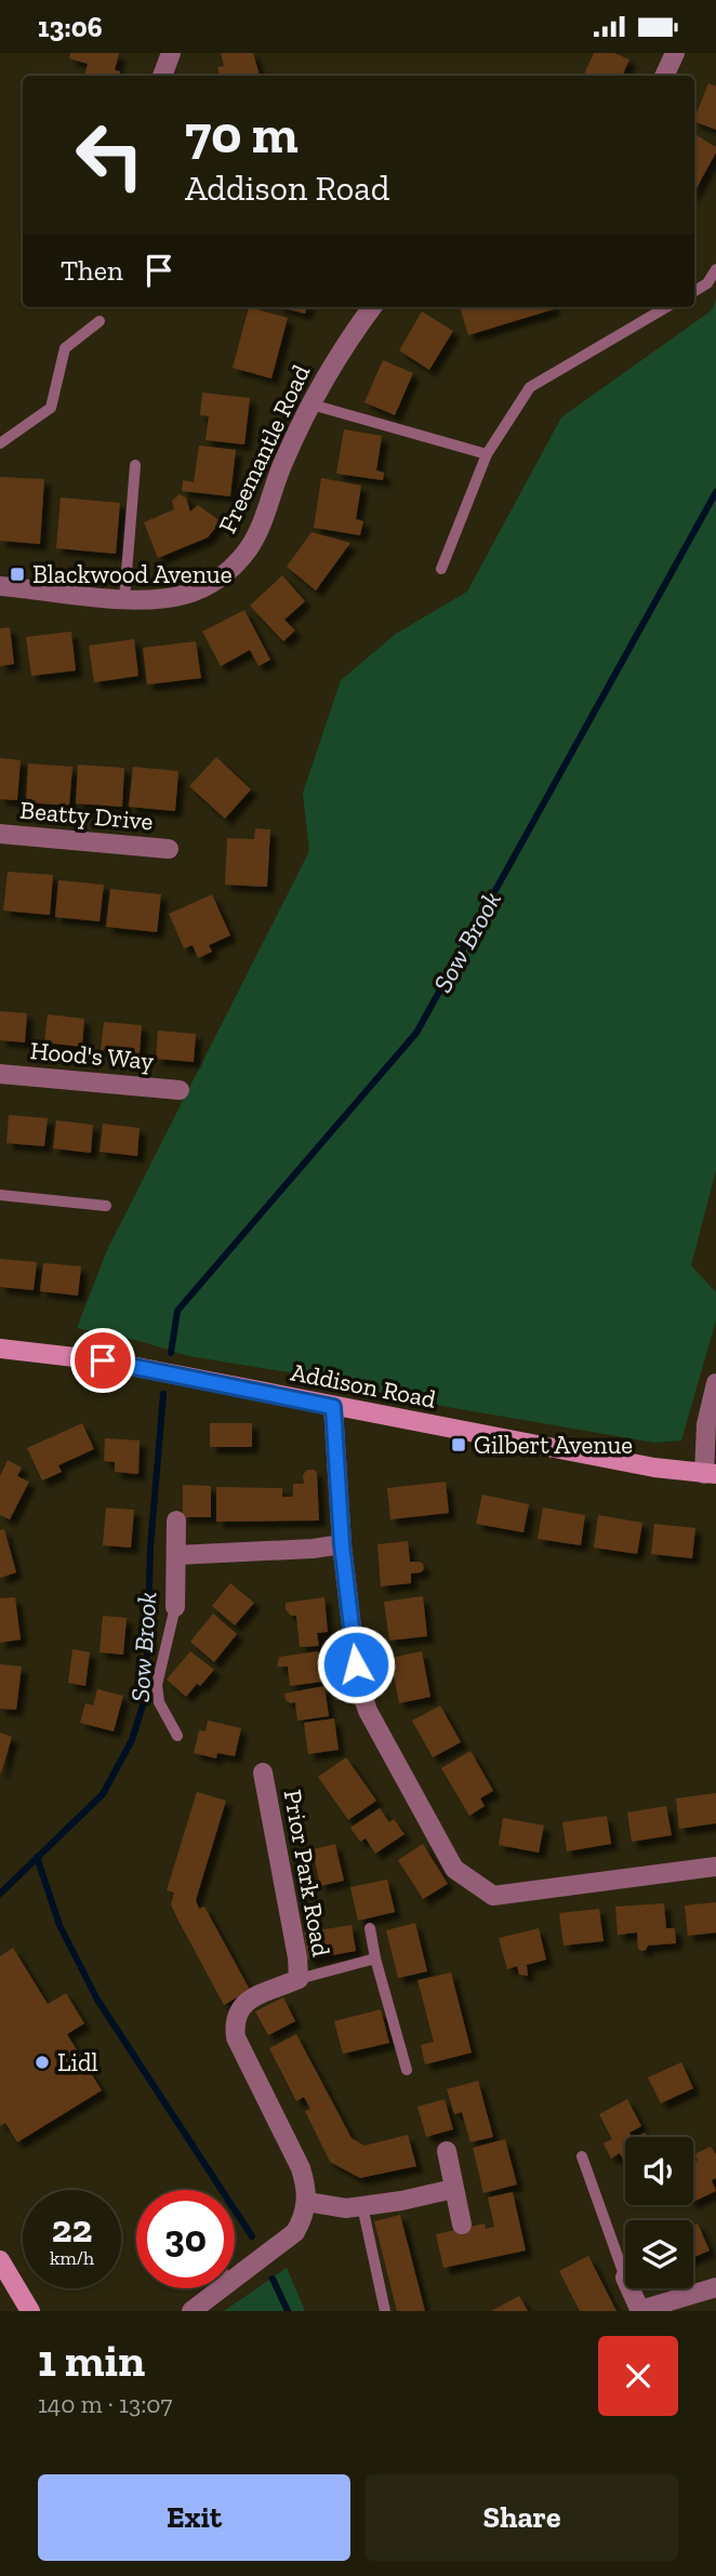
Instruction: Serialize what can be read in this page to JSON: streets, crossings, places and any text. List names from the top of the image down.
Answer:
{
  "streets": {
    "street": [
      "Freemantle Road",
      "Beatty Drive",
      "Hood's Way",
      "Addison Road",
      "Prior Park Road"
    ]
  },
  "water": ["Sow Brook"],
  "places": {
    "transit": ["Blackwood Avenue", "Gilbert Avenue"],
    "other": ["Lidl"]
  },
  "page": {
    "status": "13:06",
    "turn": ["70 m", "Addison Road"],
    "then": "Then",
    "speed": "22 km/h",
    "limit": "30",
    "heading": ["1 min", "140 m · 13:07"],
    "buttons": ["Exit", "Share"]
  }
}
